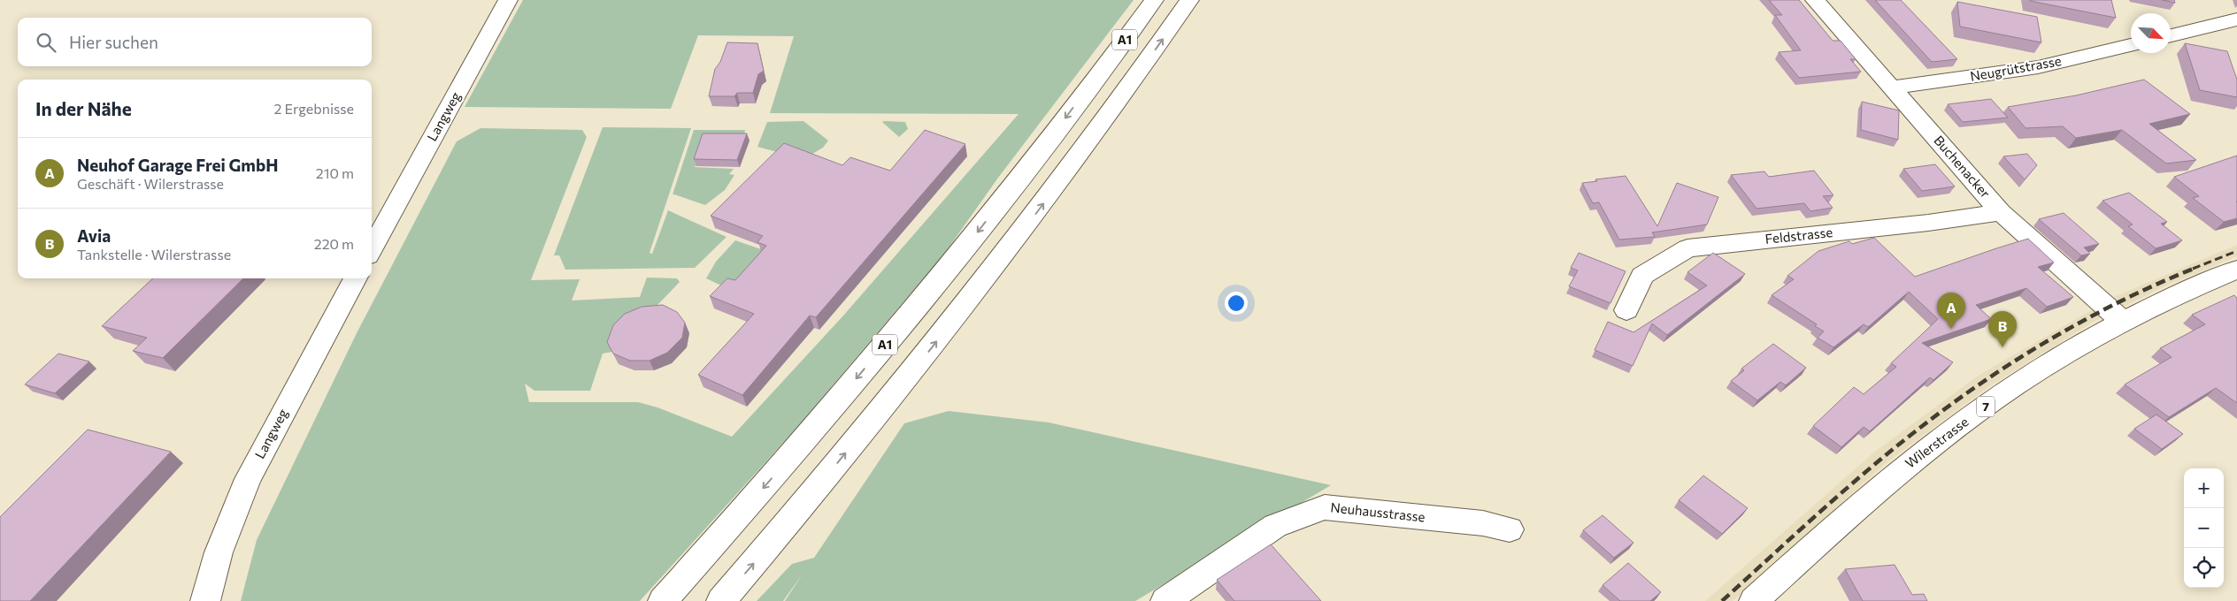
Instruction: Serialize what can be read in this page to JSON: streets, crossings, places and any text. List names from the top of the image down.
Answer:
{
  "streets": {
    "main road": [
      "A1",
      "Neugrütstrasse",
      "Langweg",
      "Buchenacker",
      "Feldstrasse",
      "7",
      "Wilerstrasse",
      "Neuhausstrasse"
    ]
  },
  "crossings": [
    ["Neugrütstrasse", "Buchenacker"],
    ["Buchenacker", "Feldstrasse"],
    ["Buchenacker", "Wilerstrasse"]
  ],
  "north": "bottom right",
  "page": {
    "search": "Hier suchen",
    "heading": ["In der Nähe", "2 Ergebnisse"],
    "list": [
      {
        "mark": "A",
        "name": "Neuhof Garage Frei GmbH",
        "note": "Geschäft · Wilerstrasse",
        "value": "210 m"
      },
      {
        "mark": "B",
        "name": "Avia",
        "note": "Tankstelle · Wilerstrasse",
        "value": "220 m"
      }
    ],
    "pins": ["A", "B"],
    "map_buttons": ["+", "−"]
  }
}
